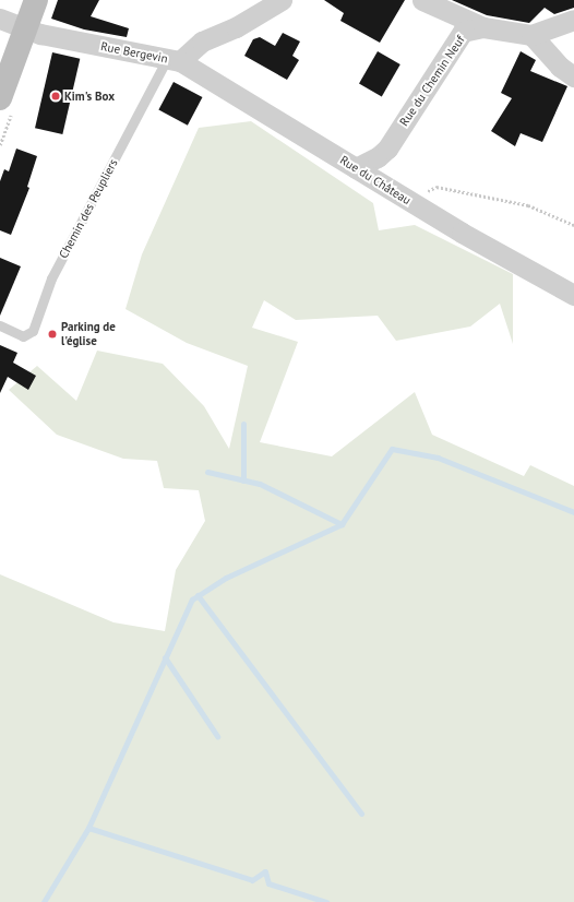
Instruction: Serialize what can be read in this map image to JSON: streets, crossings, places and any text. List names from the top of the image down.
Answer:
{
  "streets": {
    "street": ["Rue Bergevin", "Rue du Chemin Neuf", "Rue du Château"],
    "lane": ["Chemin des Peupliers"]
  },
  "crossings": [
    ["Rue Bergevin", "Rue du Château"],
    ["Rue Bergevin", "Chemin des Peupliers"],
    ["Rue du Chemin Neuf", "Rue du Château"],
    ["Rue du Château", "Chemin des Peupliers"]
  ],
  "places": ["Kim's Box", "Parking de l'église"]
}
